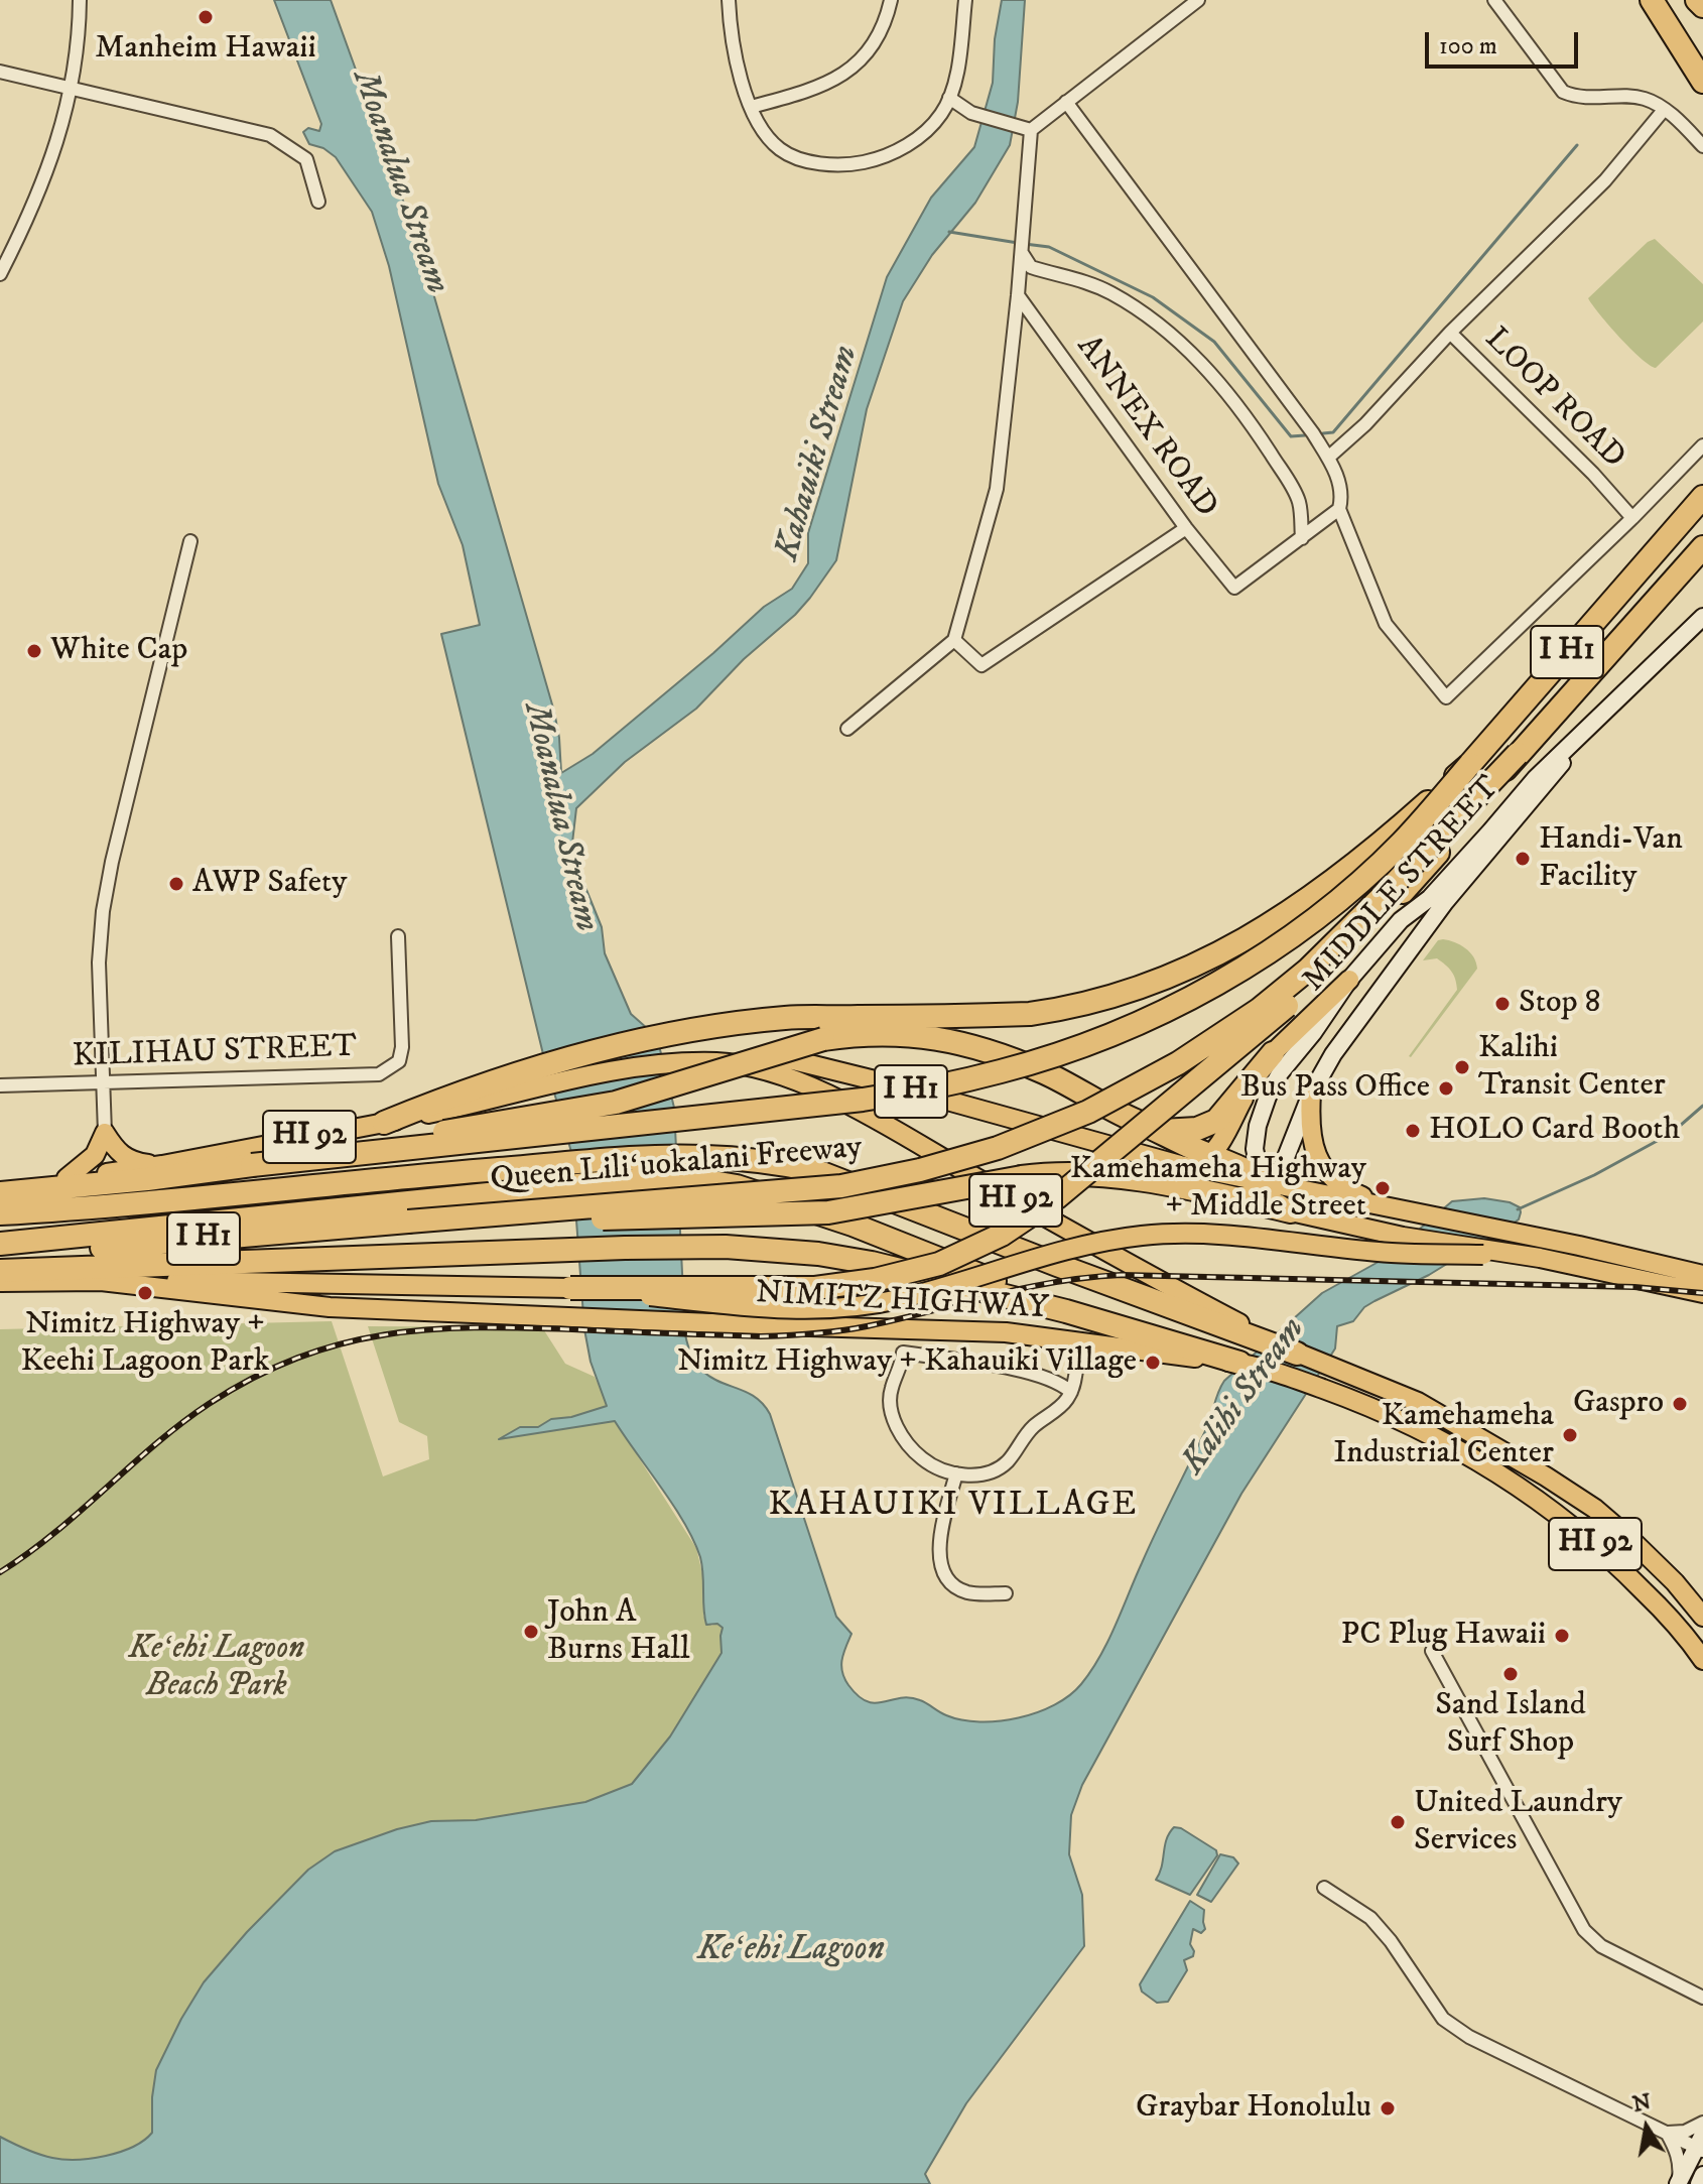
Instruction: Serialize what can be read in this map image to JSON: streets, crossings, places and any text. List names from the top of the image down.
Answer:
{
  "streets": {
    "highway": ["I H1", "Queen Liliʻuokalani Freeway"],
    "main road": ["MIDDLE STREET", "HI 92", "NIMITZ HIGHWAY"],
    "street": ["LOOP ROAD", "ANNEX ROAD", "KILIHAU STREET"]
  },
  "districts": ["KAHAUIKI VILLAGE"],
  "water": [
    "Moanalua Stream",
    "Kahauiki Stream",
    "Kalihi Stream",
    "Keʻehi Lagoon"
  ],
  "parks": ["Keʻehi Lagoon Beach Park"],
  "places": [
    "Manheim Hawaii",
    "White Cap",
    "Handi-Van Facility",
    "AWP Safety",
    "Stop 8",
    "Kalihi Transit Center",
    "Bus Pass Office",
    "HOLO Card Booth",
    "Kamehameha Highway + Middle Street",
    "Nimitz Highway + Keehi Lagoon Park",
    "Nimitz Highway + Kahauiki Village",
    "Gaspro",
    "Kamehameha Industrial Center",
    "John A Burns Hall",
    "PC Plug Hawaii",
    "Sand Island Surf Shop",
    "United Laundry Services",
    "Graybar Honolulu"
  ],
  "scale_bar": "100 m",
  "north": "top"
}
